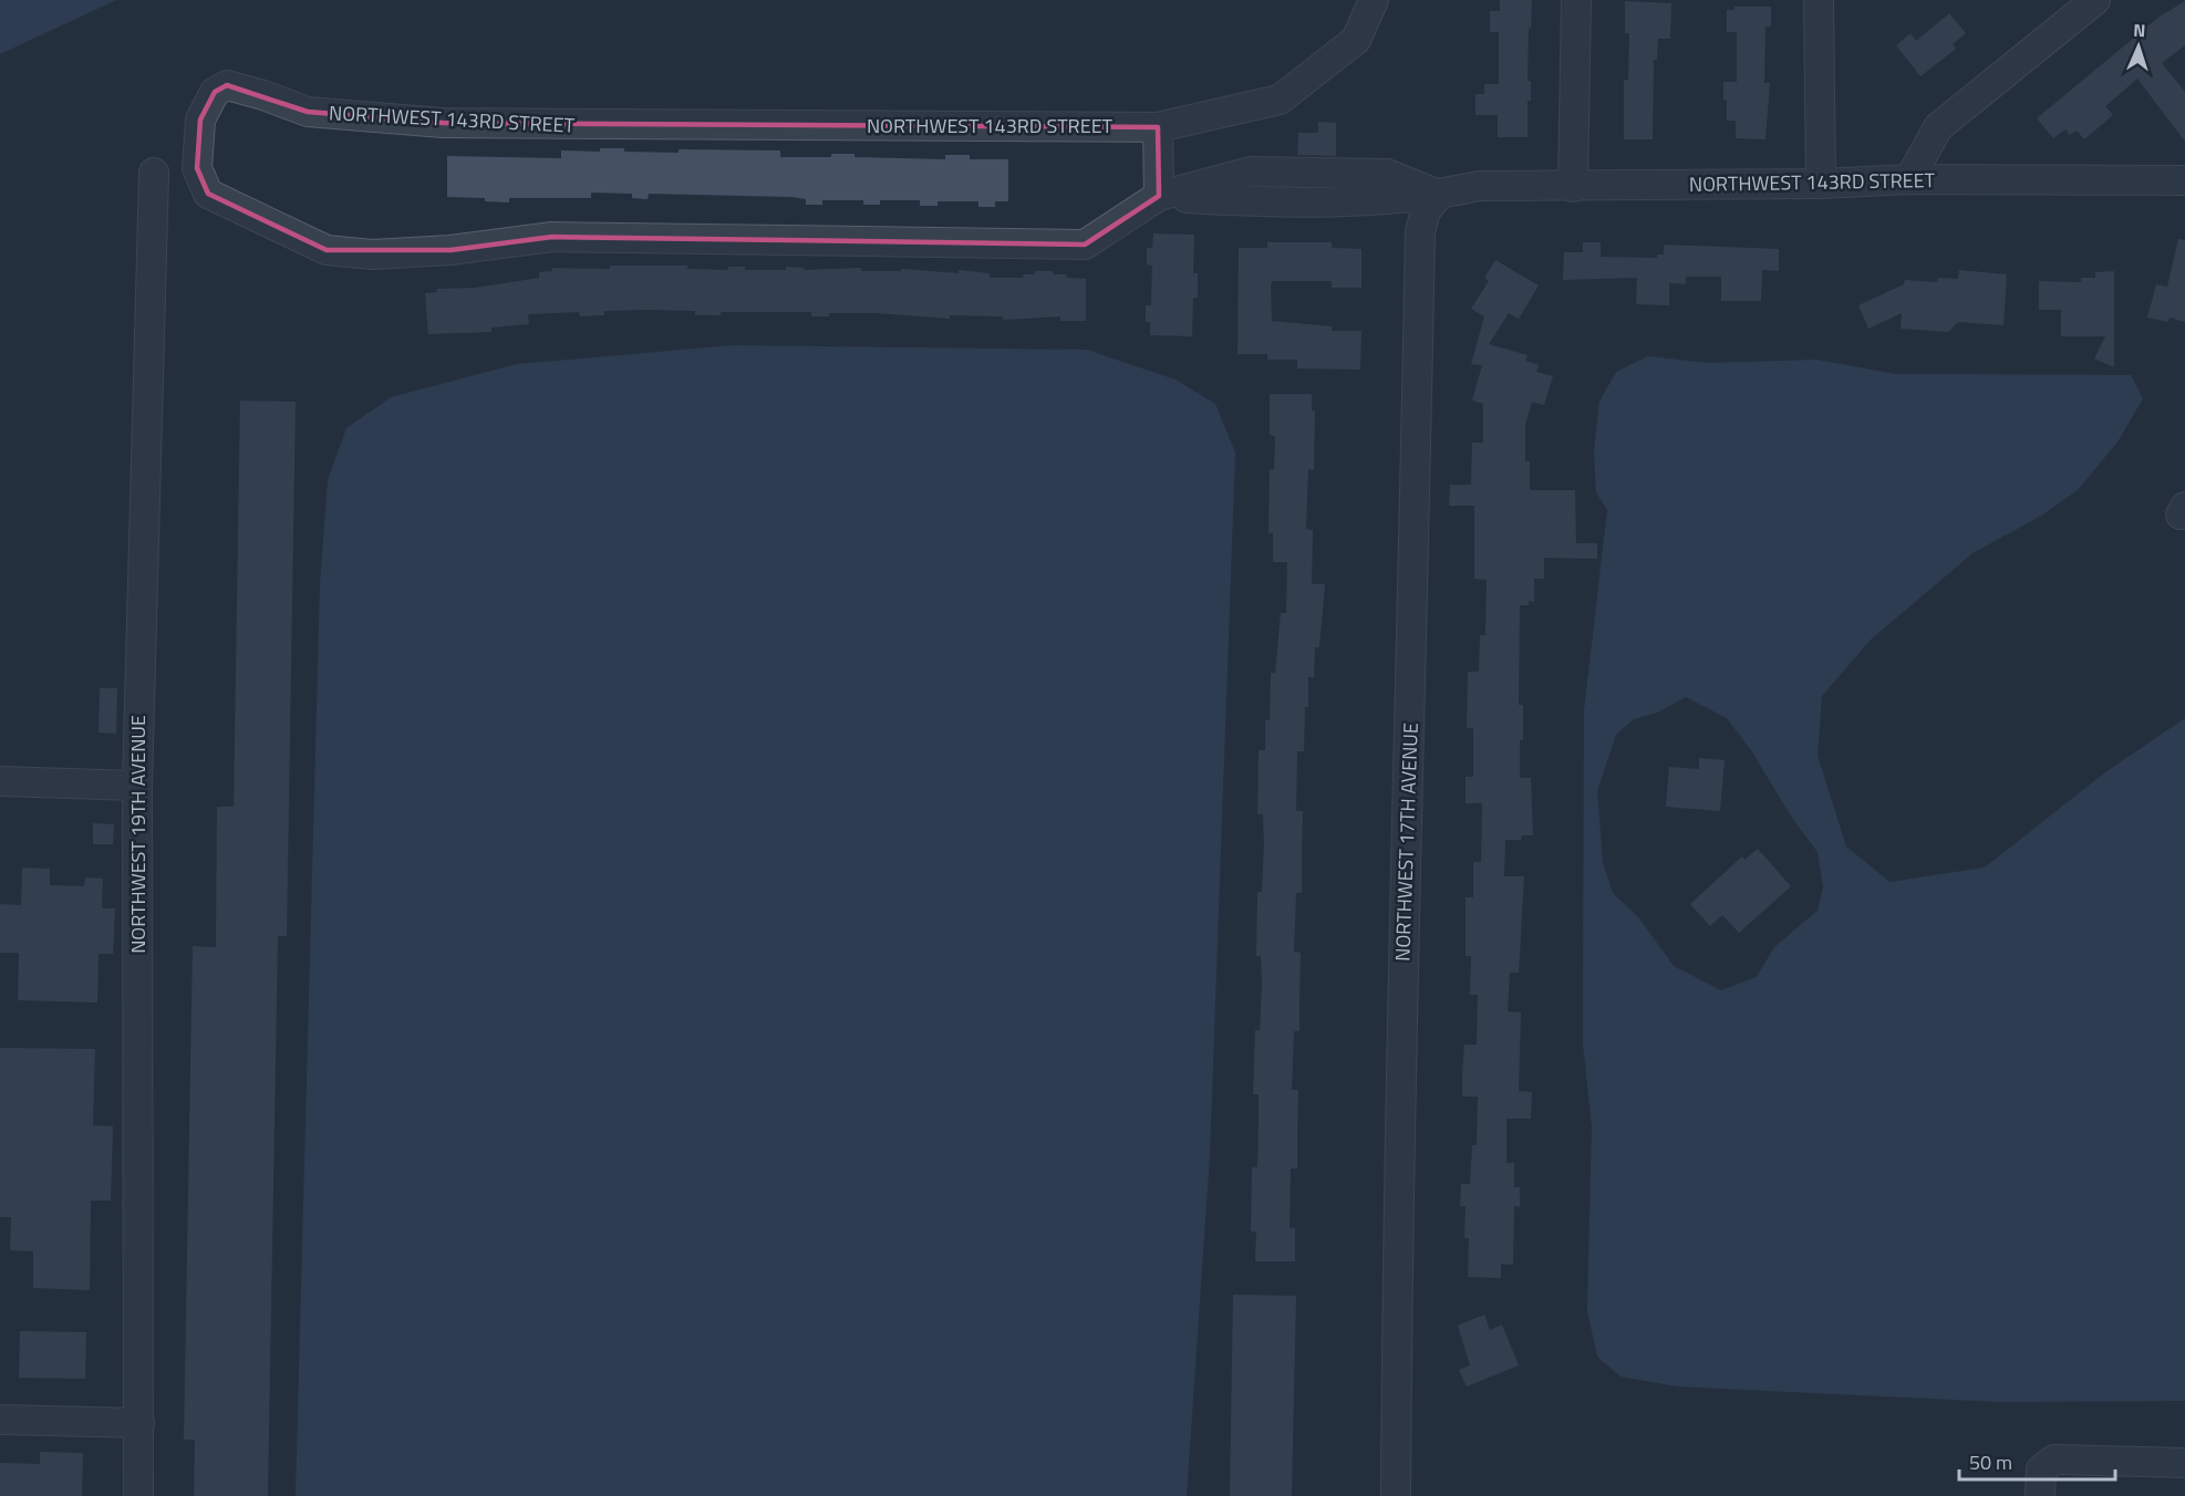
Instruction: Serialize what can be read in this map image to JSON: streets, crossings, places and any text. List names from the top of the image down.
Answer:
{
  "streets": {
    "street": ["NORTHWEST 143RD STREET", "NORTHWEST 19TH AVENUE", "NORTHWEST 17TH AVENUE"]
  },
  "crossings": [
    ["NORTHWEST 143RD STREET", "NORTHWEST 17TH AVENUE"]
  ],
  "scale_bar": "50 m",
  "north": "top"
}
